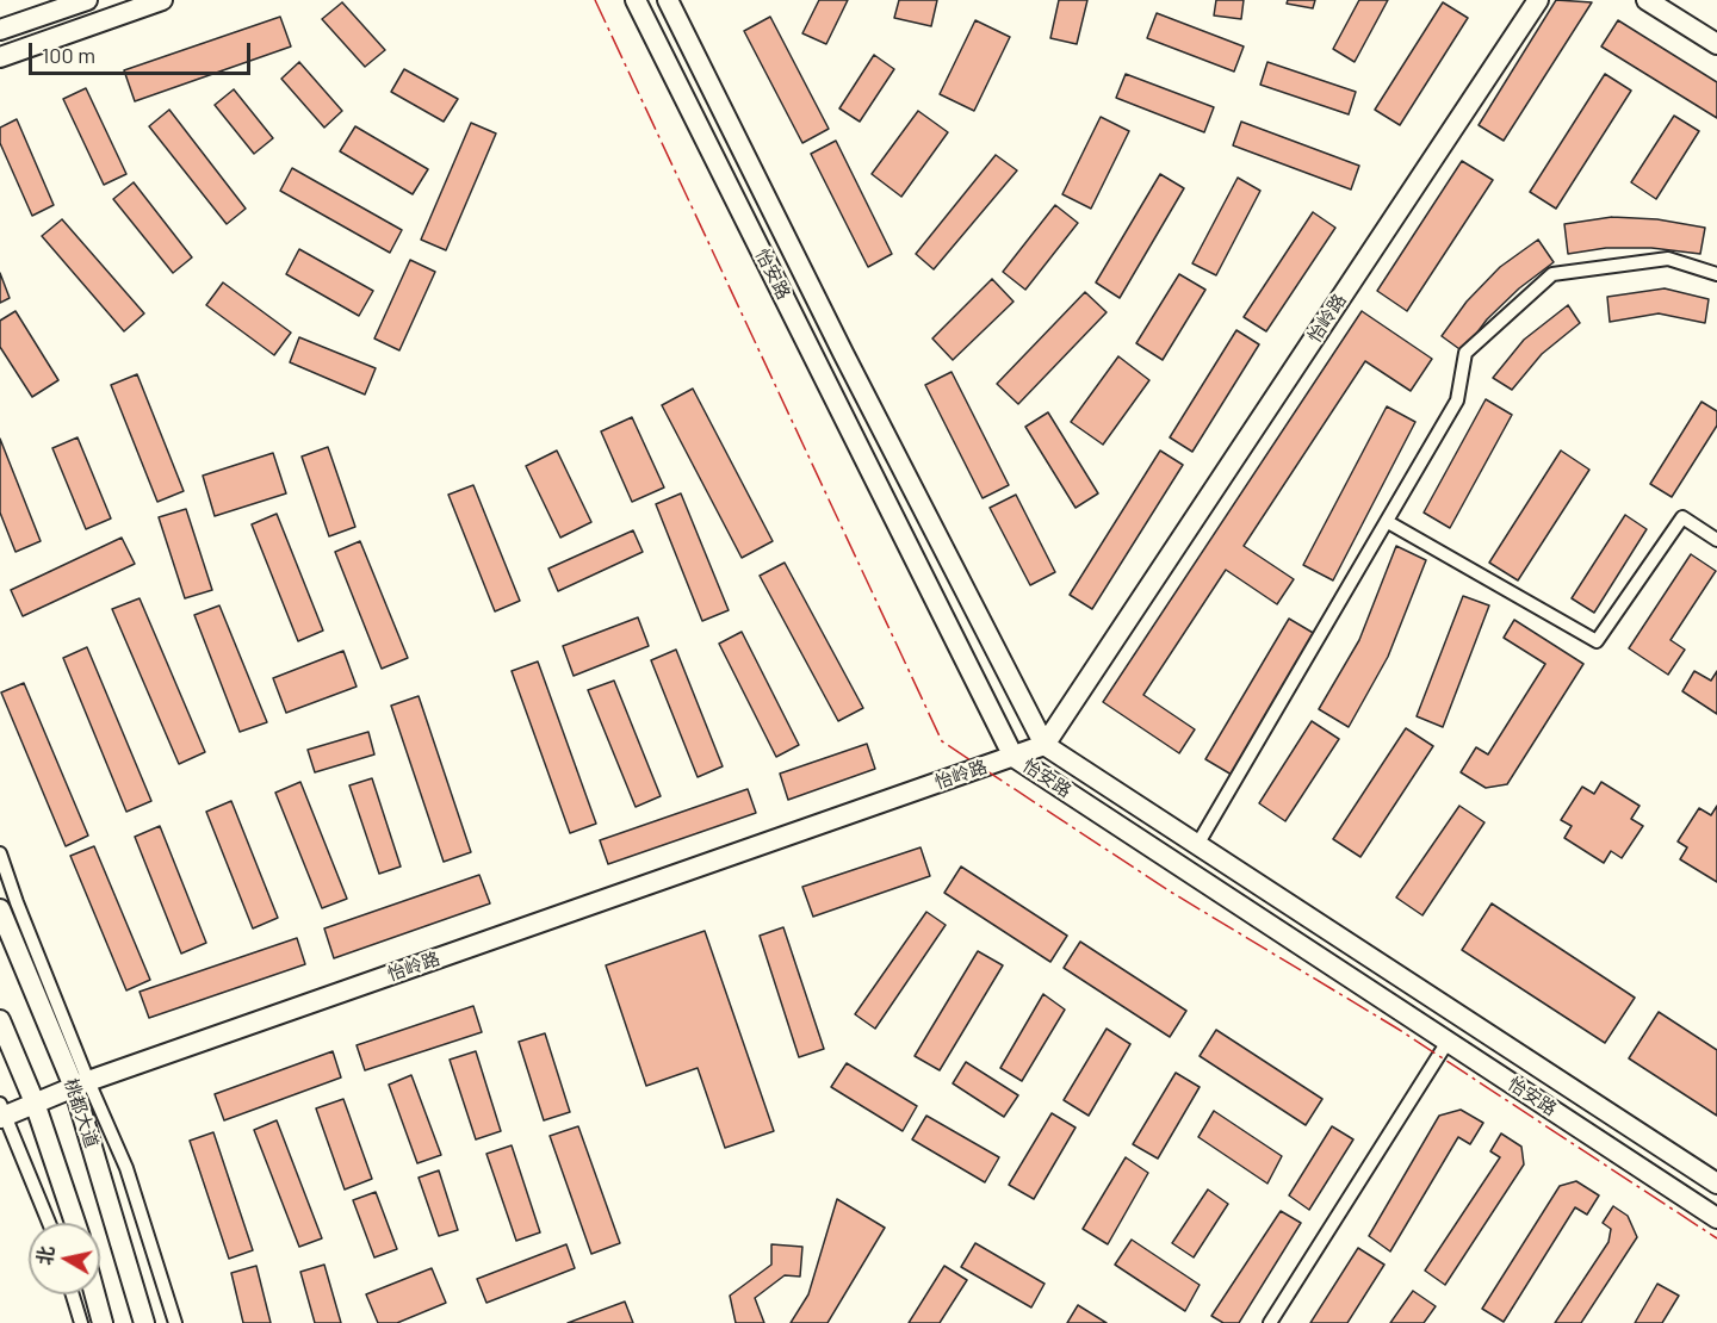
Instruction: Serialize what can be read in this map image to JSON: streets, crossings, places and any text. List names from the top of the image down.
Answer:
{
  "streets": {
    "street": ["怡安路", "怡岭路", "桃都大道"]
  },
  "crossings": [
    ["怡安路", "怡岭路"],
    ["怡岭路", "桃都大道"]
  ],
  "scale_bar": "100 m",
  "north": "left"
}
